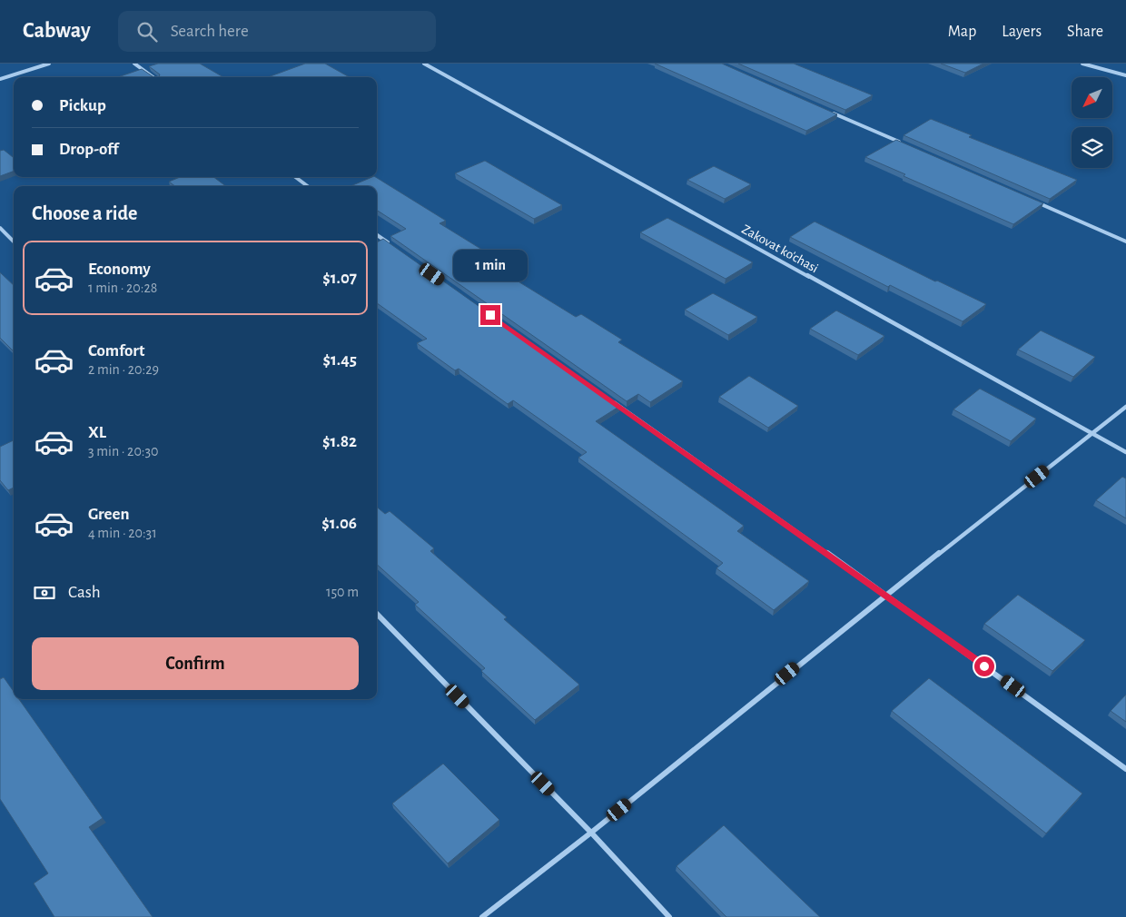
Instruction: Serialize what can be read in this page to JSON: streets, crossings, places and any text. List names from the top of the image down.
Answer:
{
  "streets": {
    "street": ["Zakovat ko'chasi"]
  },
  "north": "bottom left",
  "page": {
    "header": "Cabway",
    "search": "Search here",
    "nav": ["Map", "Layers", "Share"],
    "banner": ["Pickup", "Drop-off"],
    "heading": "Choose a ride",
    "list": [
      {
        "name": "Economy",
        "note": "1 min · 20:28",
        "value": "$1.07"
      },
      {
        "name": "Comfort",
        "note": "2 min · 20:29",
        "value": "$1.45"
      },
      {
        "name": "XL",
        "note": "3 min · 20:30",
        "value": "$1.82"
      },
      {
        "name": "Green",
        "note": "4 min · 20:31",
        "value": "$1.06"
      }
    ],
    "bubble": "1 min",
    "pay": ["Cash", "150 m"],
    "buttons": "Confirm"
  }
}
